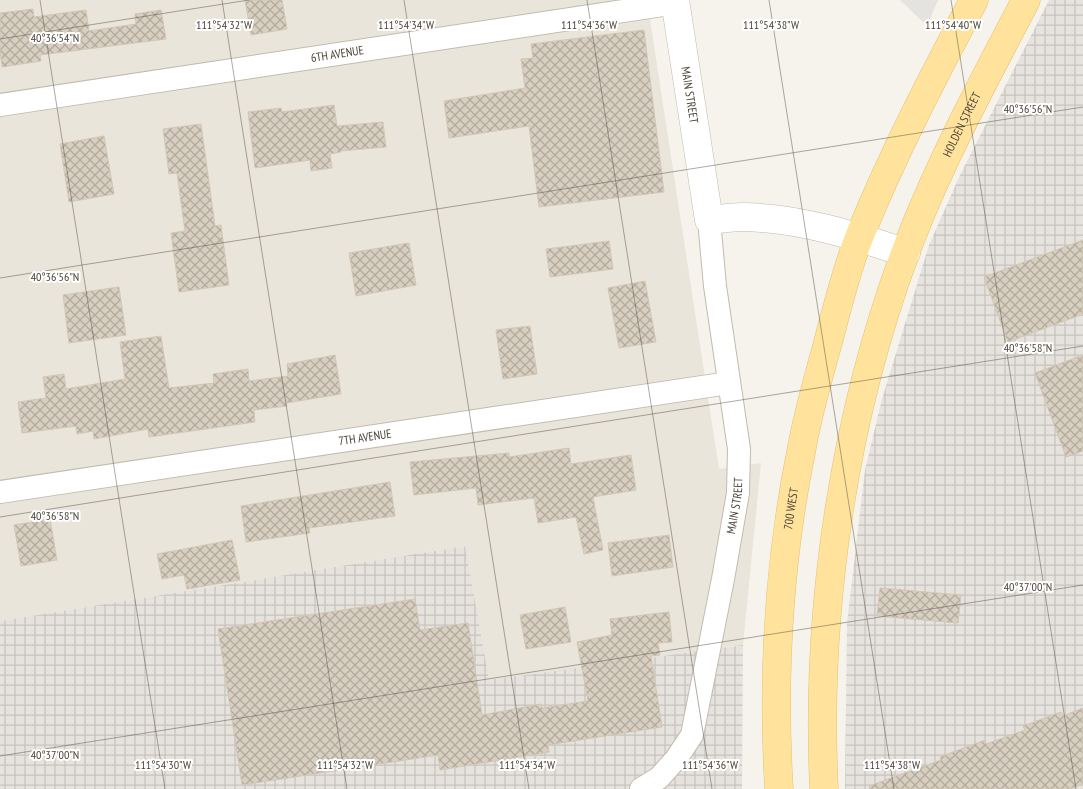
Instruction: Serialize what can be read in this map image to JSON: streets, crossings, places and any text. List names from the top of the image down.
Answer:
{
  "streets": {
    "main road": ["HOLDEN STREET", "700 WEST"],
    "street": ["6TH AVENUE", "MAIN STREET", "7TH AVENUE"]
  },
  "crossings": [
    ["6TH AVENUE", "MAIN STREET"],
    ["MAIN STREET", "7TH AVENUE"]
  ],
  "coordinates": [
    "111°54'32\"W",
    "111°54'34\"W",
    "111°54'36\"W",
    "111°54'38\"W",
    "111°54'40\"W",
    "40°36'54\"N",
    "40°36'56\"N",
    "40°36'58\"N",
    "40°37'00\"N",
    "111°54'30\"W"
  ]
}
